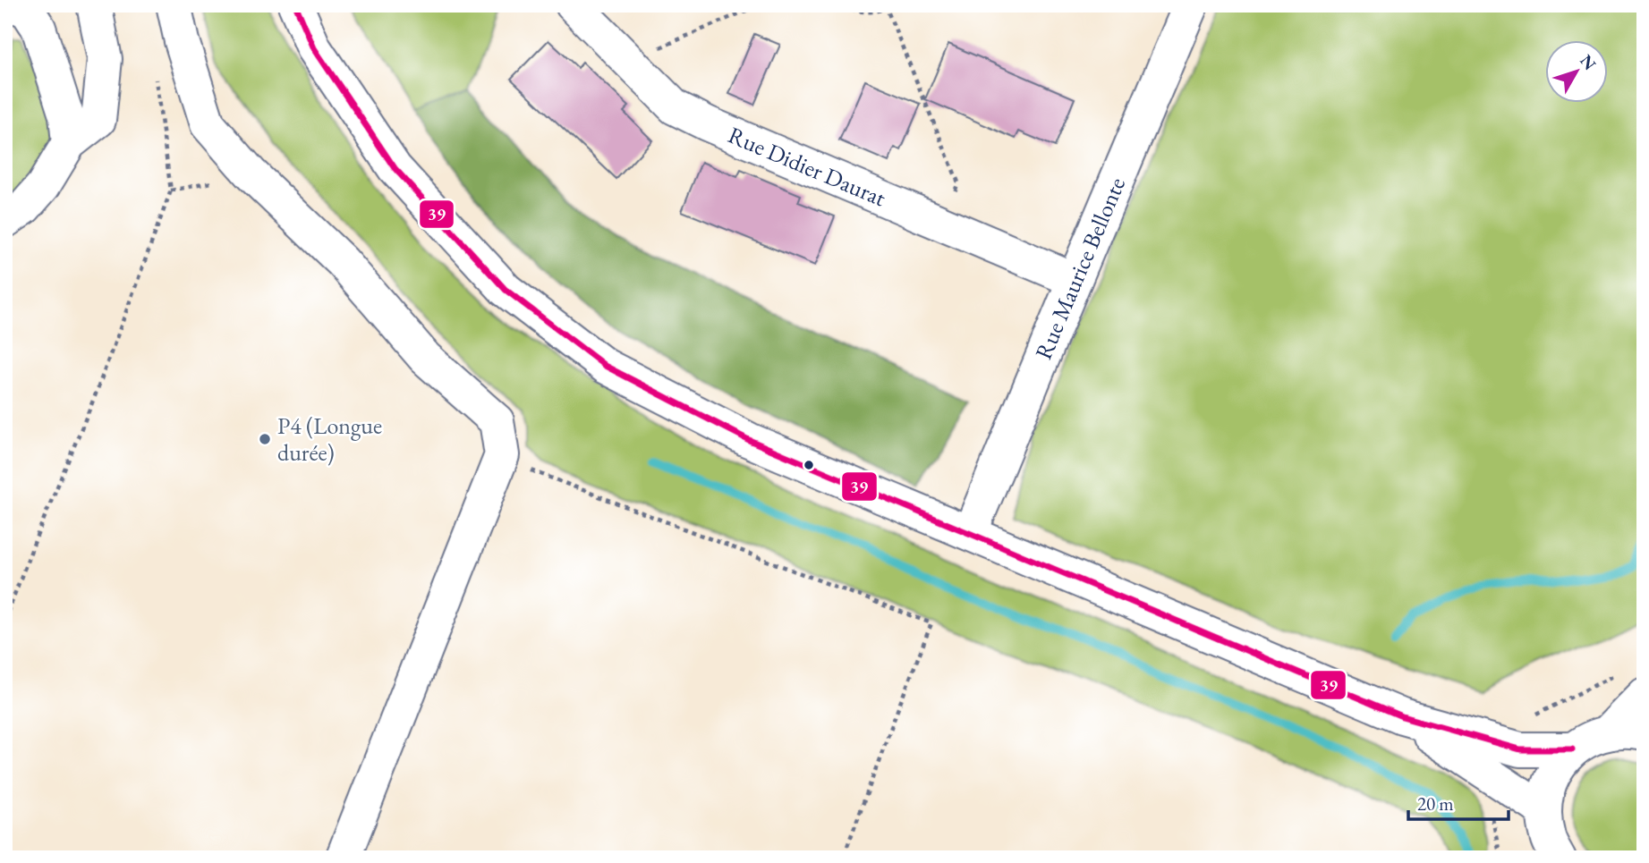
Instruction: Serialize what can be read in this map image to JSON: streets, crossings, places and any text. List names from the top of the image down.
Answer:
{
  "streets": {
    "street": ["Rue Didier Daurat", "Rue Maurice Bellonte"]
  },
  "crossings": [
    ["Rue Didier Daurat", "Rue Maurice Bellonte"]
  ],
  "places": ["P4 (Longue durée)"],
  "lines": ["transit line 39"],
  "scale_bar": "20 m",
  "north": "top right"
}
